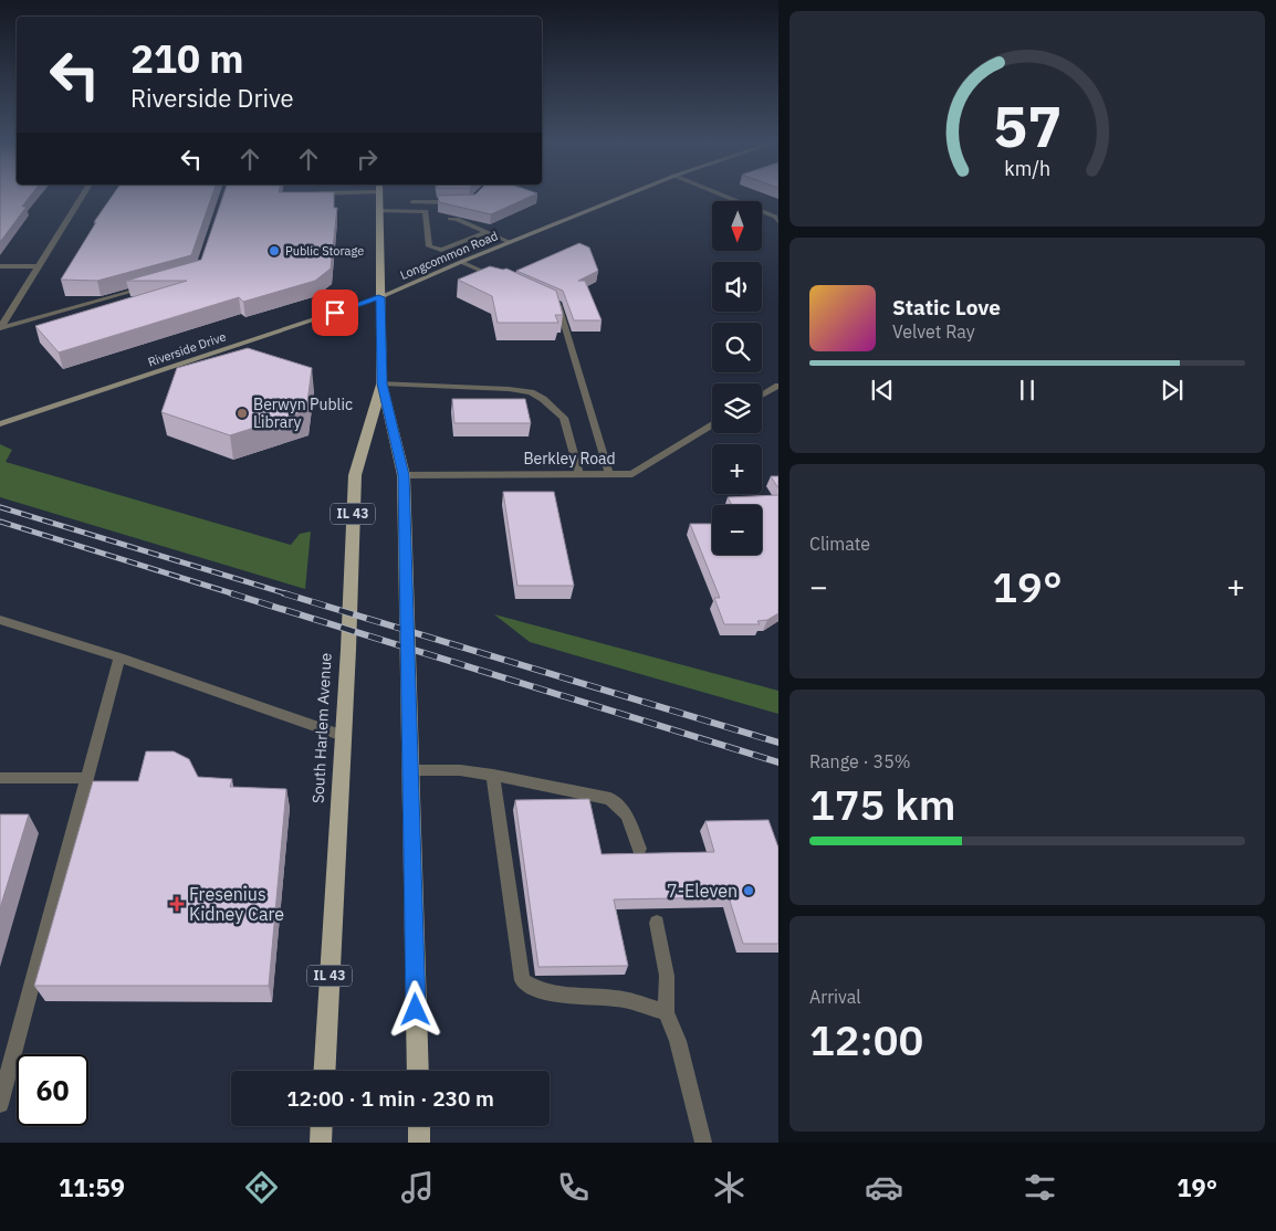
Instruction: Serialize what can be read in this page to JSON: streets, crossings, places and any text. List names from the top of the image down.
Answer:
{
  "streets": {
    "main road": ["IL 43", "South Harlem Avenue"],
    "street": ["Longcommon Road", "Riverside Drive", "Berkley Road"]
  },
  "crossings": [
    ["Longcommon Road", "Riverside Drive"],
    ["Longcommon Road", "South Harlem Avenue"],
    ["Riverside Drive", "South Harlem Avenue"],
    ["Berkley Road", "South Harlem Avenue"]
  ],
  "places": {
    "other": ["Public Storage", "Berwyn Public Library", "7-Eleven"],
    "health": ["Fresenius Kidney Care"]
  },
  "north": "bottom",
  "page": {
    "turn": ["210 m", "Riverside Drive"],
    "map_buttons": ["+", "−"],
    "song": ["Static Love", "Velvet Ray"],
    "tile": [
      "Climate",
      ["Range · 35%", "175 km"],
      ["Arrival", "12:00"]
    ],
    "heat": ["−", "19°", "+"],
    "limit": "60",
    "trip": "12:00 · 1 min · 230 m",
    "tabs": ["11:59", "19°"],
    "gauge": ["57", "km/h"]
  }
}
